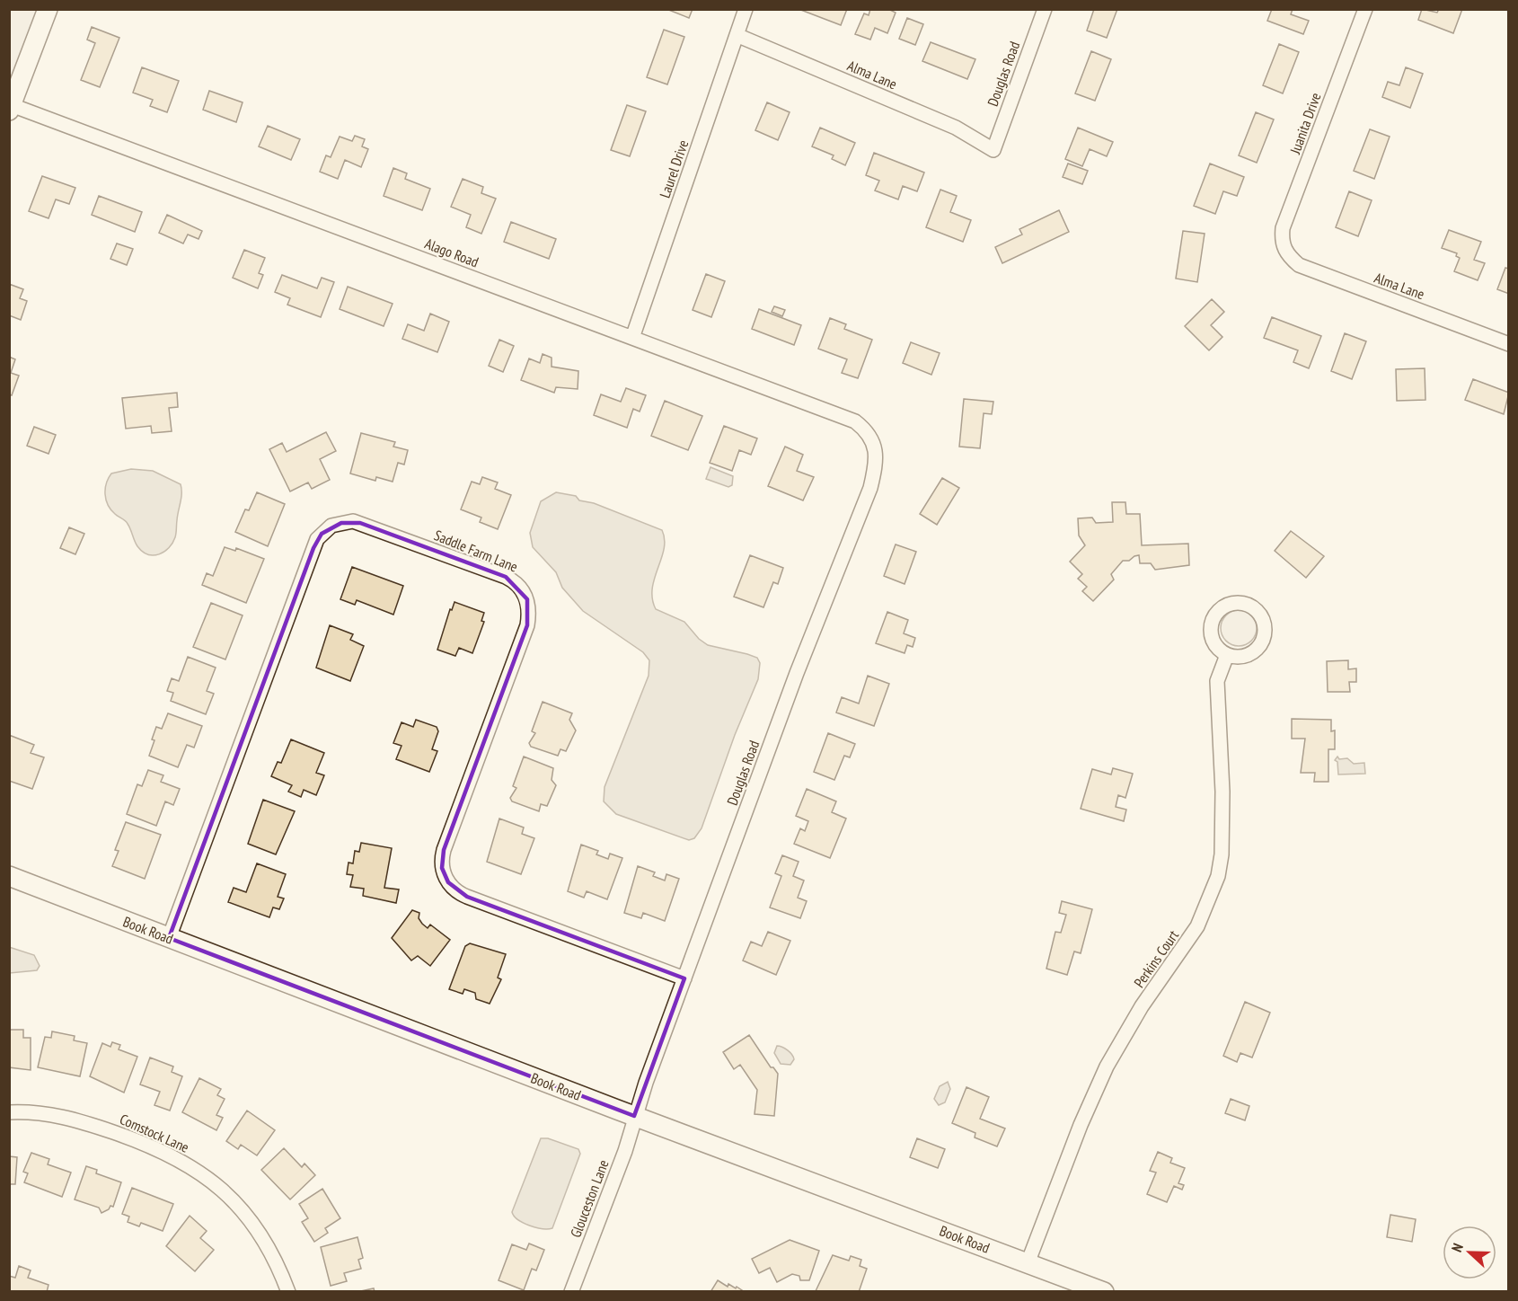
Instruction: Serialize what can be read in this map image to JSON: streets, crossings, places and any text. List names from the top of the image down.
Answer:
{
  "streets": {
    "street": [
      "Douglas Road",
      "Alma Lane",
      "Juanita Drive",
      "Laurel Drive",
      "Alago Road",
      "Saddle Farm Lane",
      "Book Road",
      "Perkins Court",
      "Comstock Lane",
      "Glouceston Lane"
    ]
  },
  "crossings": [
    ["Douglas Road", "Alma Lane"],
    ["Douglas Road", "Alago Road"],
    ["Douglas Road", "Saddle Farm Lane"],
    ["Douglas Road", "Book Road"],
    ["Douglas Road", "Glouceston Lane"],
    ["Alma Lane", "Juanita Drive"],
    ["Alma Lane", "Laurel Drive"],
    ["Laurel Drive", "Alago Road"],
    ["Saddle Farm Lane", "Book Road"],
    ["Book Road", "Perkins Court"],
    ["Book Road", "Glouceston Lane"]
  ],
  "north": "left"
}
